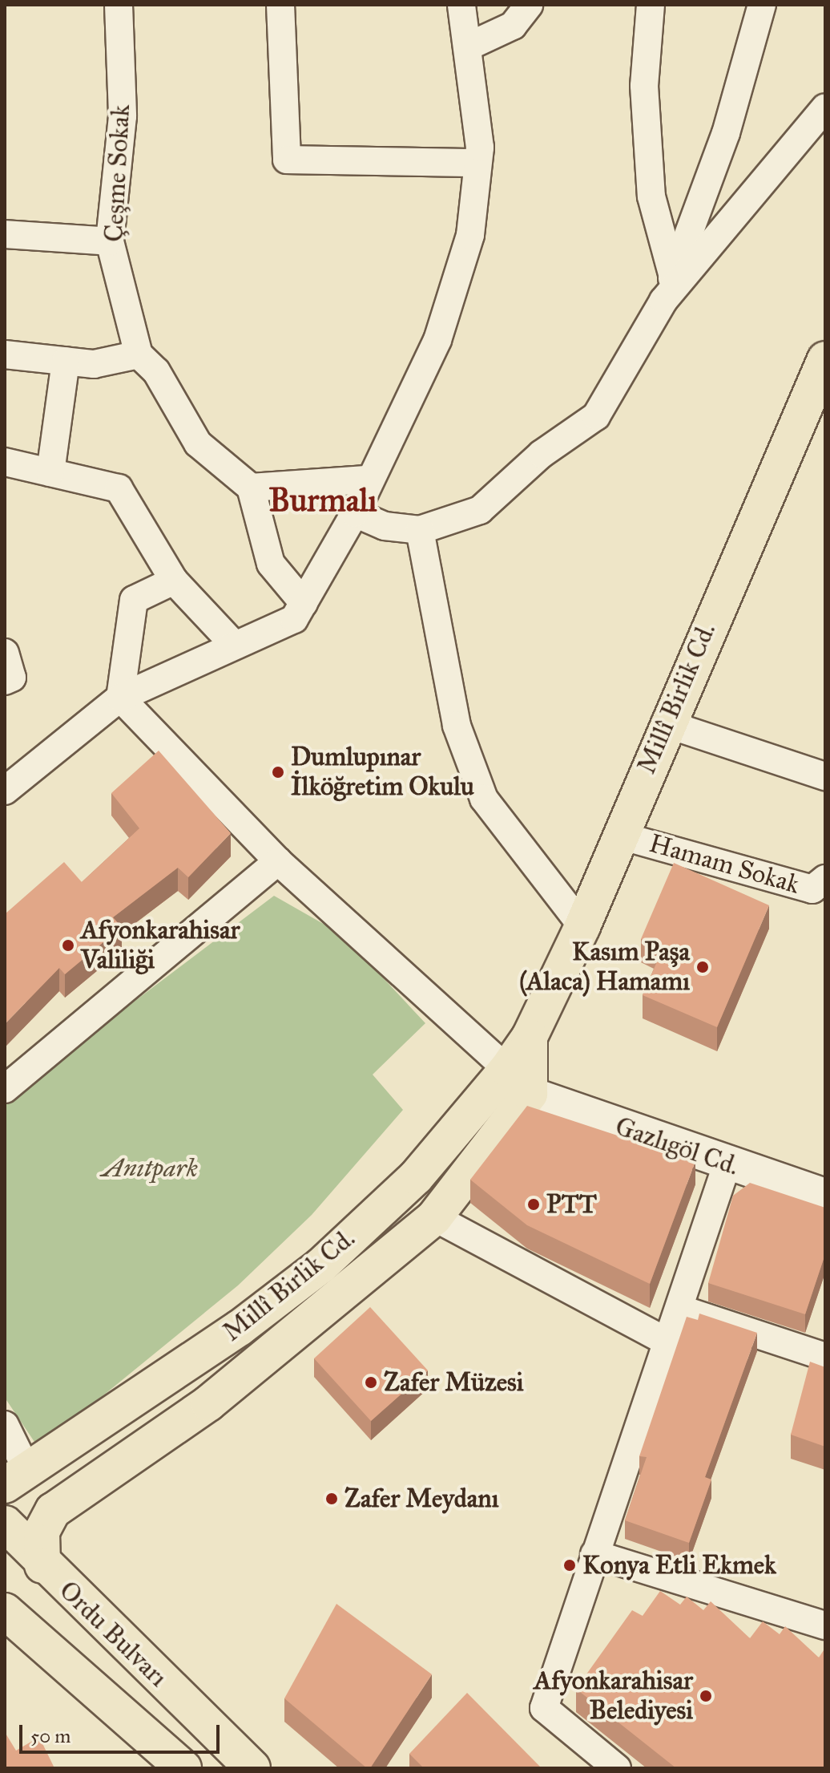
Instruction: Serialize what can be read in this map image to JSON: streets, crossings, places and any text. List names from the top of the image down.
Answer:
{
  "streets": {
    "main road": ["Millî Birlik Cd.", "Ordu Bulvarı"],
    "street": ["Çeşme Sokak", "Hamam Sokak", "Gazlıgöl Cd."]
  },
  "crossings": [
    ["Millî Birlik Cd.", "Hamam Sokak"],
    ["Millî Birlik Cd.", "Gazlıgöl Cd."],
    ["Millî Birlik Cd.", "Ordu Bulvarı"]
  ],
  "districts": ["Burmalı"],
  "parks": ["Anıtpark"],
  "places": [
    "Dumlupınar İlköğretim Okulu",
    "Afyonkarahisar Valiliği",
    "Kasım Paşa (Alaca) Hamamı",
    "PTT",
    "Zafer Müzesi",
    "Zafer Meydanı",
    "Konya Etli Ekmek",
    "Afyonkarahisar Belediyesi"
  ],
  "scale_bar": "50 m"
}
